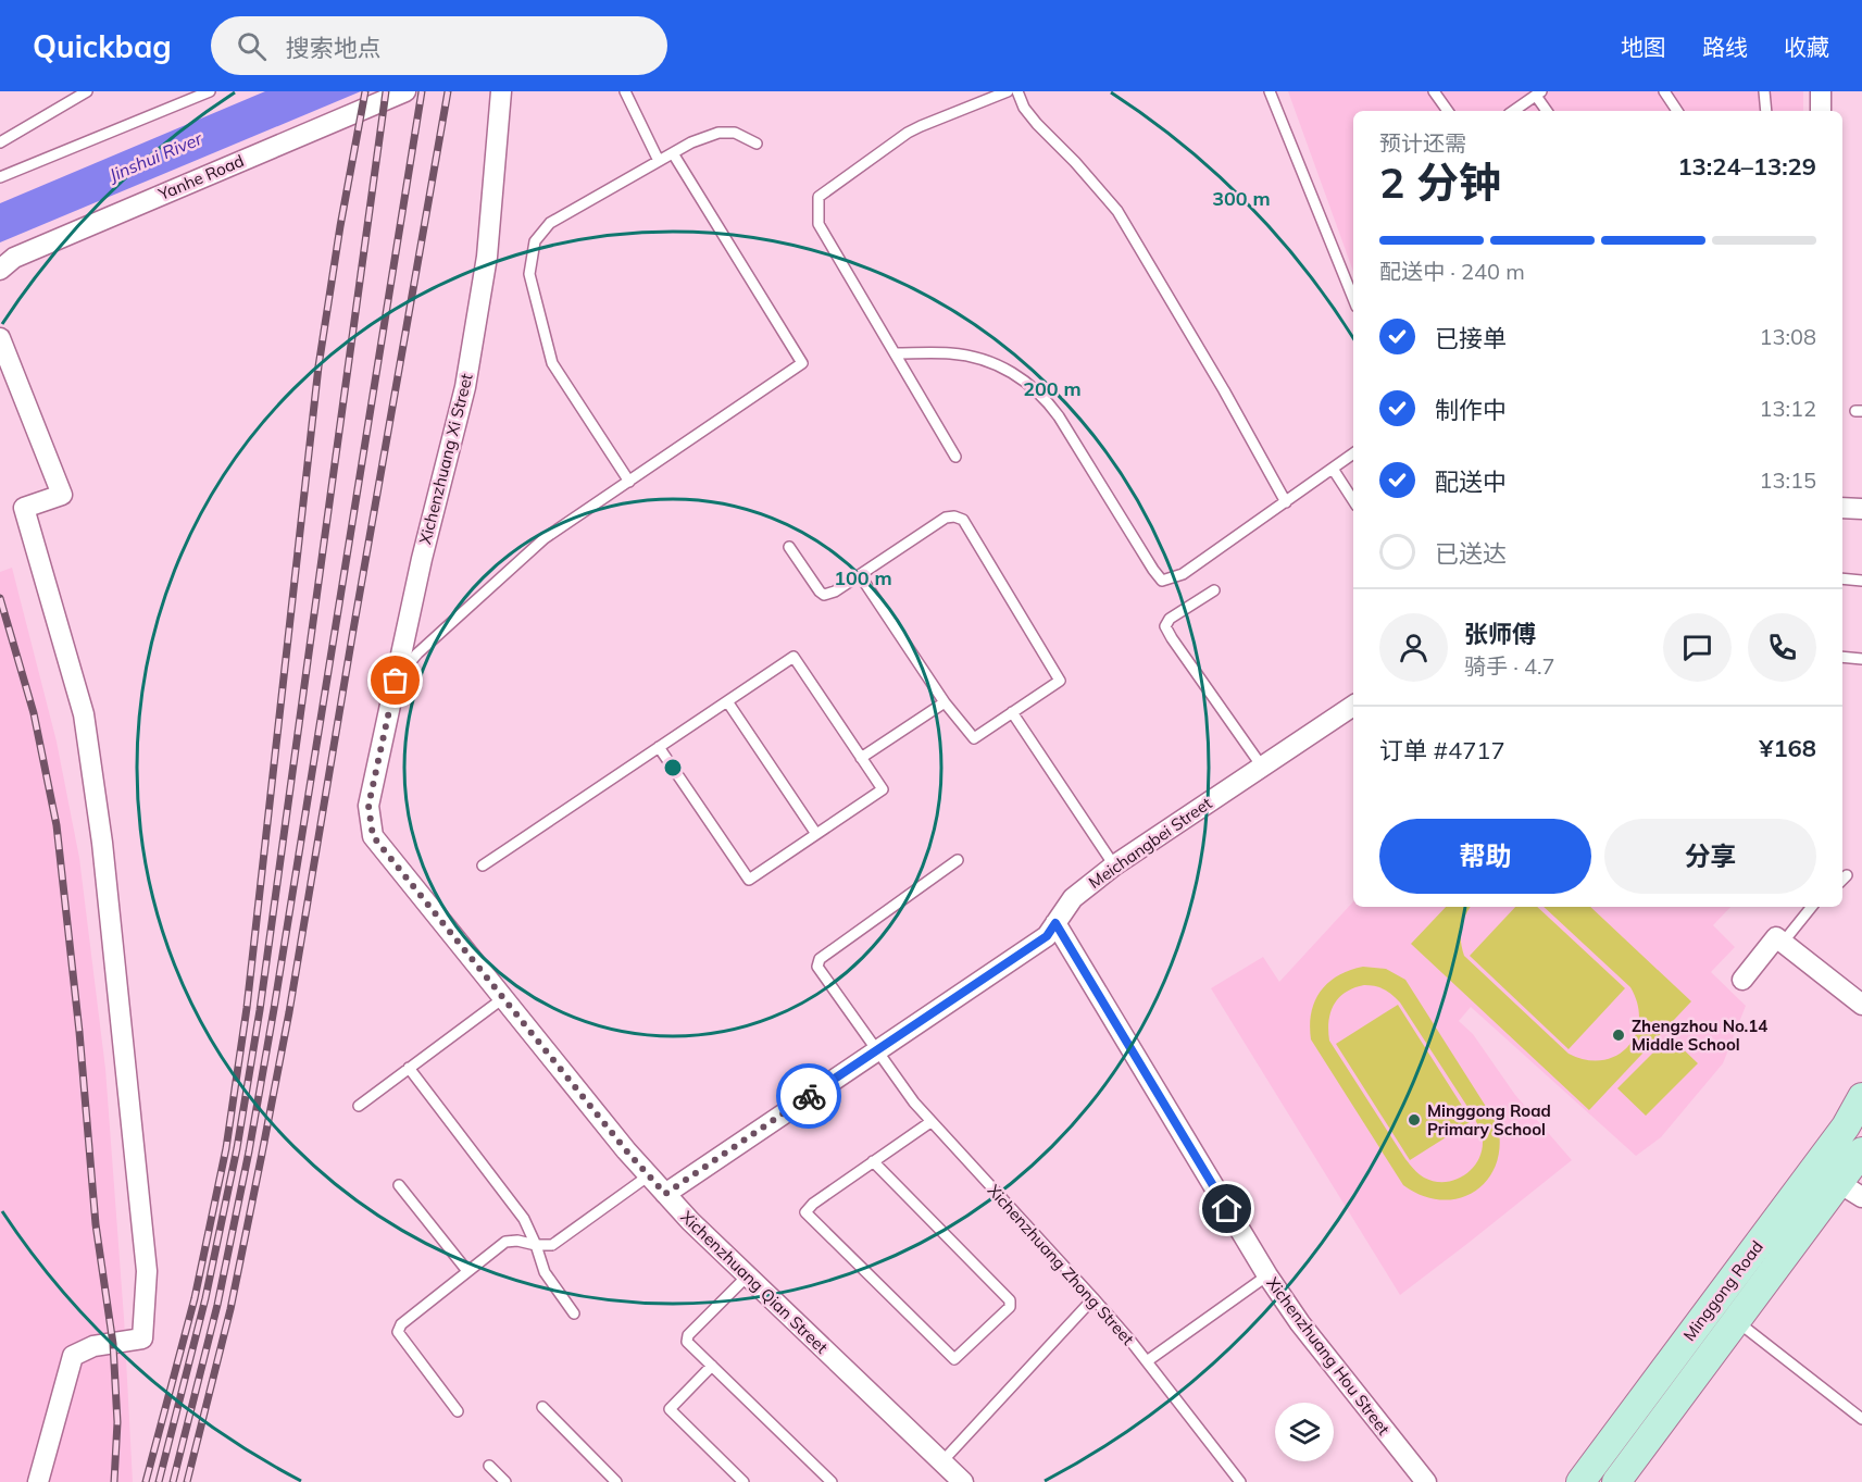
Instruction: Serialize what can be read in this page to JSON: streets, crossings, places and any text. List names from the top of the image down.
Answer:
{
  "streets": {
    "main road": ["Minggong Road"],
    "street": [
      "Yanhe Road",
      "Xichenzhuang Xi Street",
      "Meichangbei Street",
      "Xichenzhuang Qian Street",
      "Xichenzhuang Hou Street"
    ],
    "lane": ["Xichenzhuang Zhong Street"]
  },
  "crossings": [
    ["Xichenzhuang Xi Street", "Xichenzhuang Qian Street"],
    ["Meichangbei Street", "Xichenzhuang Zhong Street"],
    ["Meichangbei Street", "Xichenzhuang Qian Street"],
    ["Meichangbei Street", "Xichenzhuang Hou Street"]
  ],
  "water": ["Jinshui River"],
  "places": ["Zhengzhou No.14 Middle School", "Minggong Road Primary School"],
  "page": {
    "header": "Quickbag",
    "search": "搜索地点",
    "nav": ["地图", "路线", "收藏"],
    "heading": ["2 分钟", "预计还需", "13:24–13:29"],
    "panel": [
      "张师傅",
      "骑手 · 4.7",
      "订单 #4717",
      "¥168"
    ],
    "bar": "配送中 · 240 m",
    "list": [
      ["已接单", "13:08"],
      ["制作中", "13:12"],
      ["配送中", "13:15"],
      "已送达"
    ],
    "buttons": ["帮助", "分享"]
  },
  "rings": ["300 m", "200 m", "100 m"]
}
